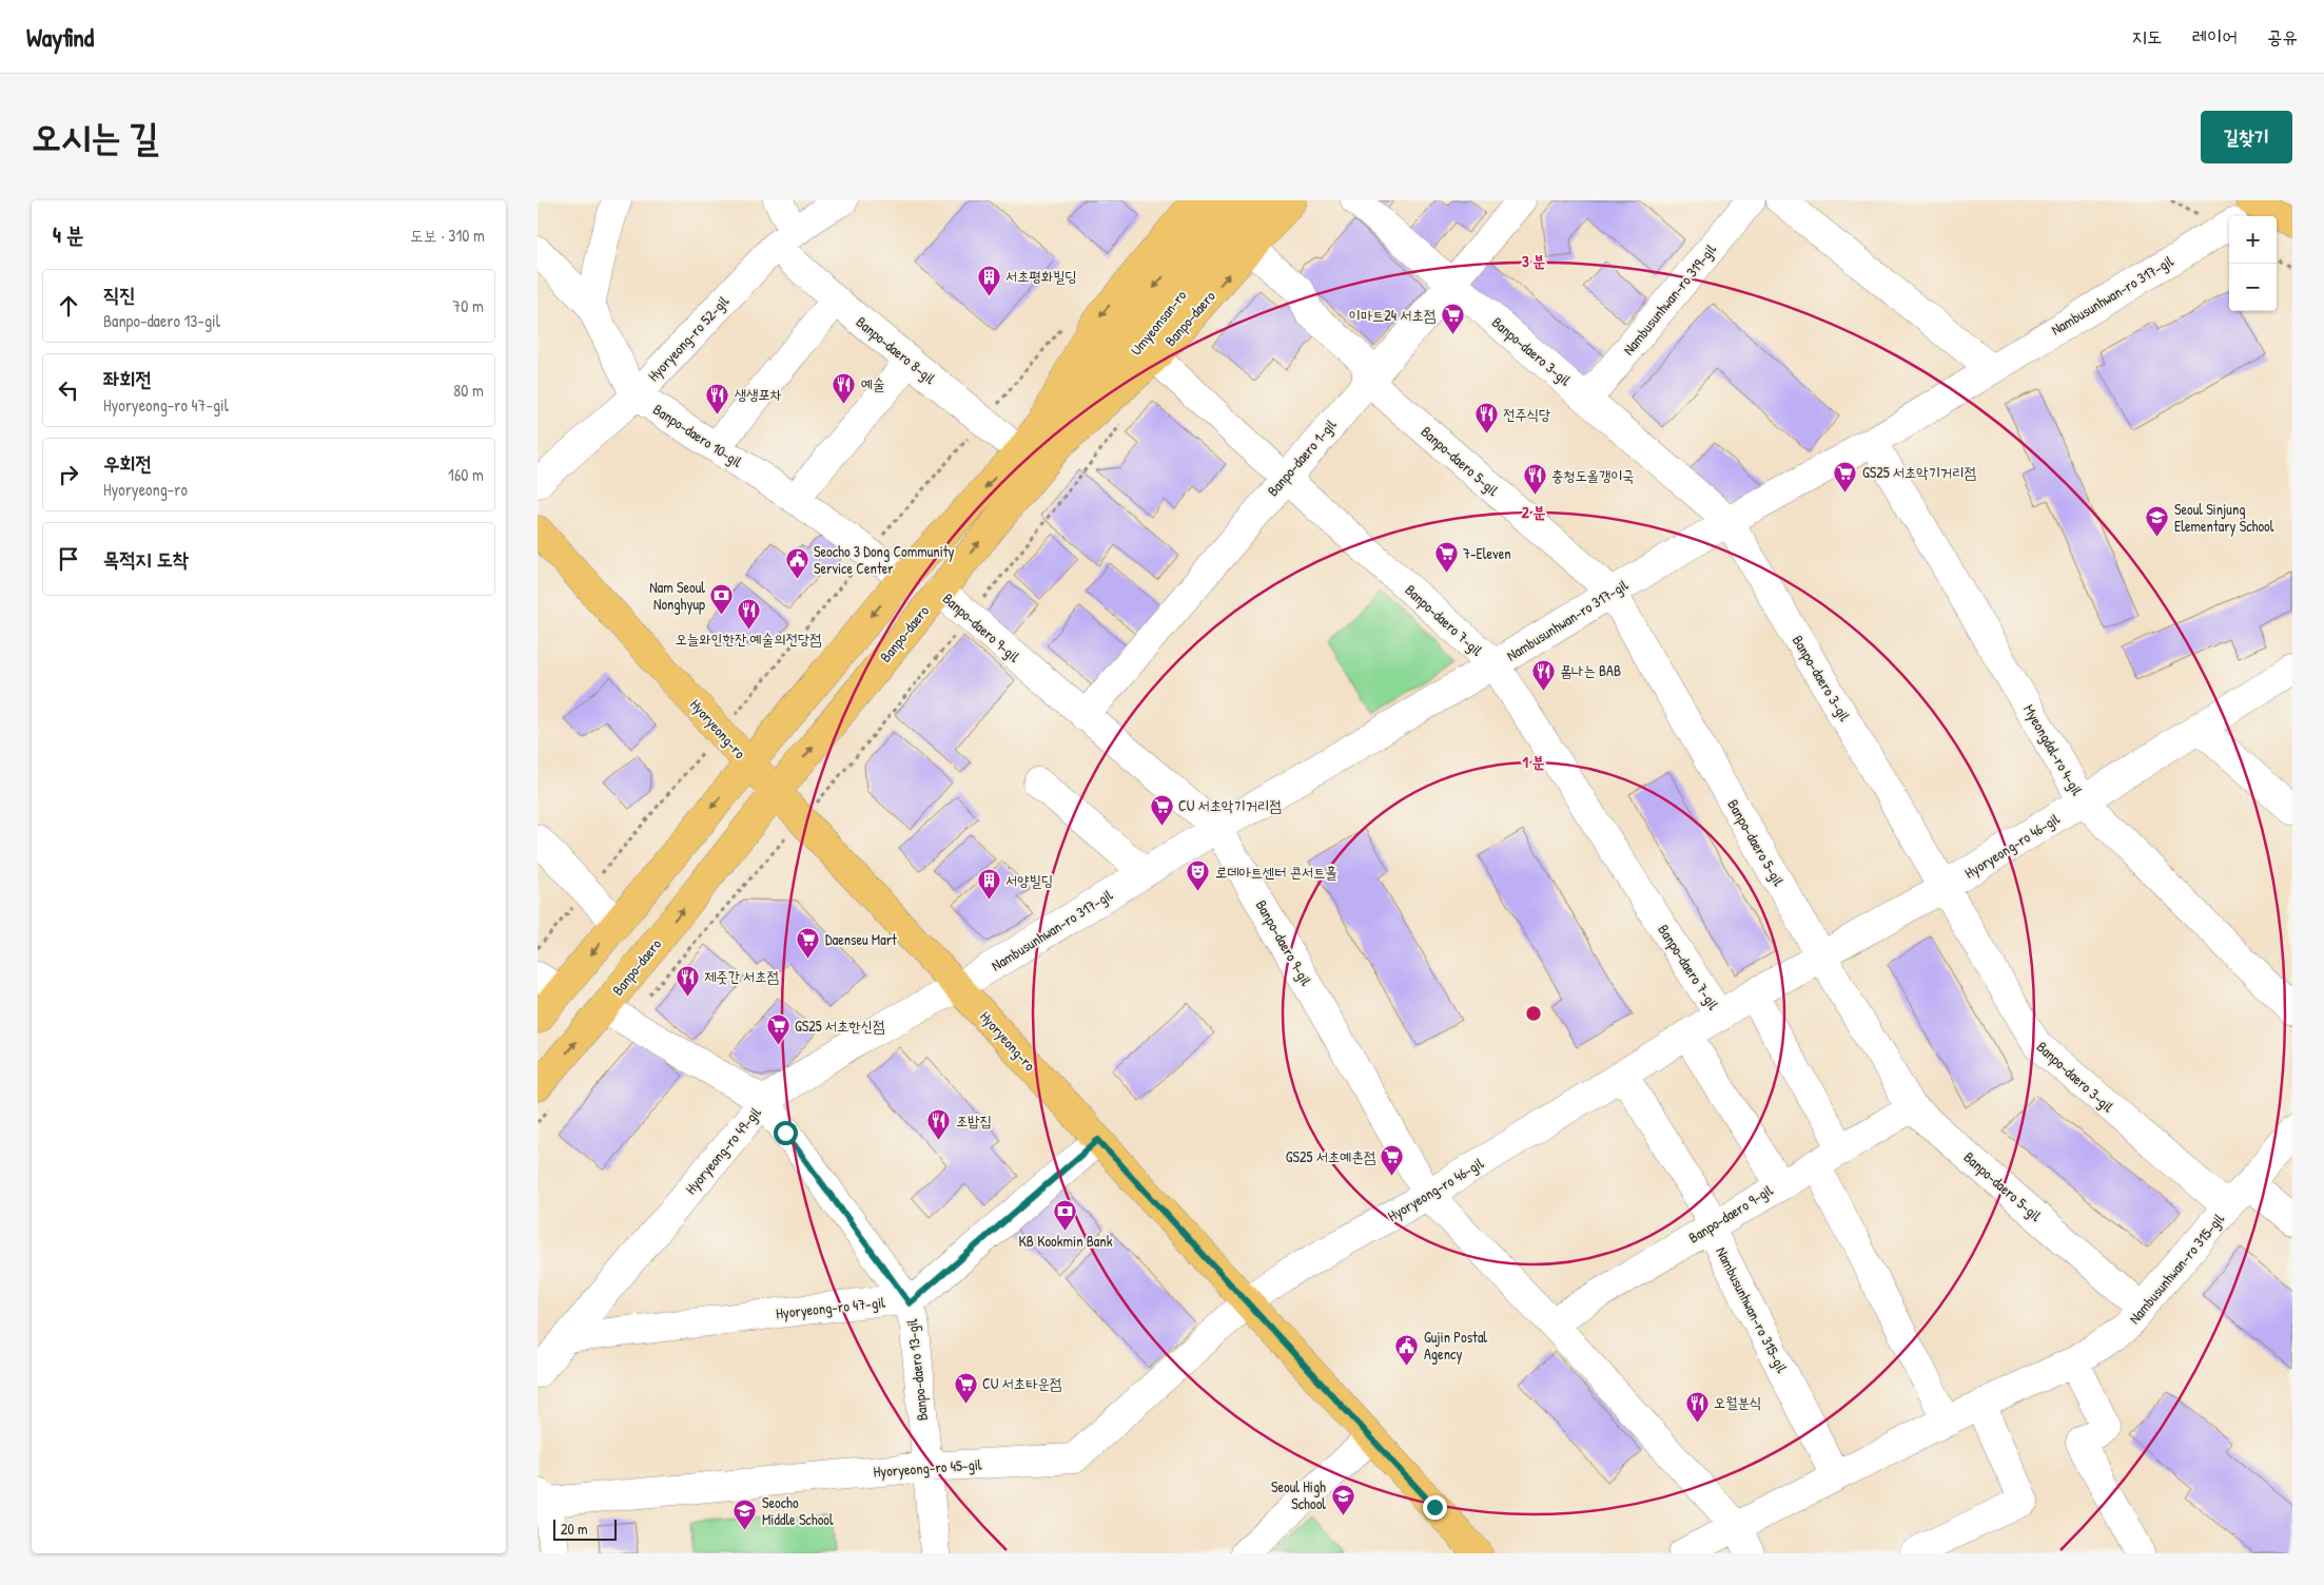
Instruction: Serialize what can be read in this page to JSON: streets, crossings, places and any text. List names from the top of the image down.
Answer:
{
  "streets": {
    "main road": ["Banpo-daero", "Umyeonsan-ro", "Hyoryeong-ro"],
    "street": [
      "Nambusunhwan-ro 317-gil",
      "Nambusunhwan-ro 319-gil",
      "Hyoryeong-ro 52-gil",
      "Banpo-daero 8-gil",
      "Banpo-daero 3-gil",
      "Banpo-daero 10-gil",
      "Banpo-daero 1-gil",
      "Banpo-daero 5-gil",
      "Banpo-daero 7-gil",
      "Banpo-daero 9-gil",
      "Myeongdal-ro 4-gil",
      "Hyoryeong-ro 46-gil",
      "Hyoryeong-ro 49-gil",
      "Nambusunhwan-ro 315-gil",
      "Hyoryeong-ro 47-gil",
      "Banpo-daero 13-gil",
      "Hyoryeong-ro 45-gil"
    ]
  },
  "crossings": [
    ["Nambusunhwan-ro 317-gil", "Banpo-daero 3-gil"],
    ["Nambusunhwan-ro 317-gil", "Banpo-daero 5-gil"],
    ["Nambusunhwan-ro 317-gil", "Banpo-daero 7-gil"],
    ["Nambusunhwan-ro 317-gil", "Banpo-daero 9-gil"],
    ["Nambusunhwan-ro 317-gil", "Hyoryeong-ro"],
    ["Nambusunhwan-ro 317-gil", "Myeongdal-ro 4-gil"],
    ["Nambusunhwan-ro 317-gil", "Hyoryeong-ro 49-gil"],
    ["Nambusunhwan-ro 319-gil", "Banpo-daero 3-gil"],
    ["Banpo-daero", "Umyeonsan-ro"],
    ["Banpo-daero", "Banpo-daero 7-gil"],
    ["Banpo-daero", "Banpo-daero 9-gil"],
    ["Banpo-daero", "Hyoryeong-ro"],
    ["Banpo-daero", "Banpo-daero 13-gil"],
    ["Hyoryeong-ro 52-gil", "Banpo-daero 8-gil"],
    ["Hyoryeong-ro 52-gil", "Banpo-daero 10-gil"],
    ["Banpo-daero 3-gil", "Banpo-daero 1-gil"],
    ["Banpo-daero 3-gil", "Hyoryeong-ro 46-gil"],
    ["Banpo-daero 3-gil", "Nambusunhwan-ro 315-gil"],
    ["Banpo-daero 1-gil", "Banpo-daero 5-gil"],
    ["Banpo-daero 1-gil", "Banpo-daero 7-gil"],
    ["Banpo-daero 1-gil", "Banpo-daero 9-gil"],
    ["Banpo-daero 5-gil", "Banpo-daero 9-gil"],
    ["Banpo-daero 5-gil", "Hyoryeong-ro 46-gil"],
    ["Banpo-daero 5-gil", "Nambusunhwan-ro 315-gil"],
    ["Banpo-daero 7-gil", "Hyoryeong-ro 46-gil"],
    ["Banpo-daero 9-gil", "Hyoryeong-ro 46-gil"],
    ["Banpo-daero 9-gil", "Nambusunhwan-ro 315-gil"],
    ["Hyoryeong-ro", "Hyoryeong-ro 46-gil"],
    ["Hyoryeong-ro", "Hyoryeong-ro 49-gil"],
    ["Hyoryeong-ro", "Hyoryeong-ro 45-gil"],
    ["Myeongdal-ro 4-gil", "Hyoryeong-ro 46-gil"],
    ["Hyoryeong-ro 46-gil", "Hyoryeong-ro 45-gil"],
    ["Hyoryeong-ro 49-gil", "Hyoryeong-ro 47-gil"],
    ["Hyoryeong-ro 49-gil", "Banpo-daero 13-gil"],
    ["Hyoryeong-ro 47-gil", "Banpo-daero 13-gil"],
    ["Banpo-daero 13-gil", "Hyoryeong-ro 45-gil"]
  ],
  "places": {
    "building": ["서초평화빌딩", "서양빌딩"],
    "supermarket": [
      "이마트24 서초점",
      "GS25 서초악기거리점",
      "7-Eleven",
      "CU 서초악기거리점",
      "Daenseu Mart",
      "GS25 서초한신점",
      "GS25 서초예촌점",
      "CU 서초타운점"
    ],
    "restaurant": [
      "예술",
      "생생포차",
      "전주식당",
      "충청도올갱이국",
      "오늘와인한잔 예술의전당점",
      "폼나는 BAB",
      "제줏간 서초점",
      "조밥집",
      "오월분식"
    ],
    "school or university": ["Seoul Sinjung Elementary School", "Seoul High School", "Seocho Middle School"],
    "public building": ["Seocho 3 Dong Community Service Center", "Gujin Postal Agency"],
    "bank": ["Nam Seoul Nonghyup", "KB Kookmin Bank"],
    "theatre": ["로데아트센터 콘서트홀"]
  },
  "scale_bar": "20 m",
  "page": {
    "header": "Wayfind",
    "nav": ["지도", "레이어", "공유"],
    "buttons": "길찾기",
    "title": "오시는 길",
    "heading": ["4 분", "도보 · 310 m"],
    "map_buttons": ["+", "−"],
    "list": [
      ["직진", "Banpo-daero 13-gil", "70 m"],
      ["좌회전", "Hyoryeong-ro 47-gil", "80 m"],
      ["우회전", "Hyoryeong-ro", "160 m"],
      "목적지 도착"
    ],
    "scale": "20 m"
  },
  "rings": ["3 분", "2 분", "1 분"]
}
